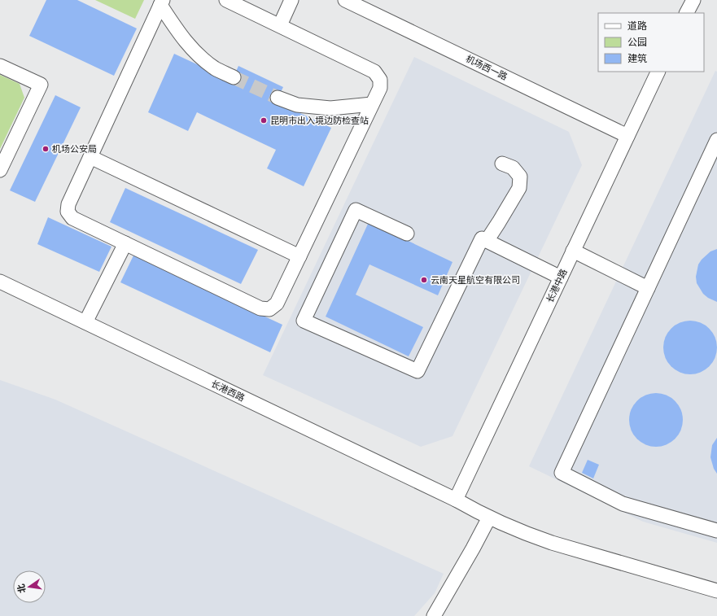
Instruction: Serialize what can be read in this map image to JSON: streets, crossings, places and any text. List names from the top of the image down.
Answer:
{
  "streets": {
    "street": ["机场西一路", "长港中路", "长港西路"]
  },
  "crossings": [
    ["机场西一路", "长港中路"],
    ["长港中路", "长港西路"]
  ],
  "places": ["昆明市出入境边防检查站", "机场公安局", "云南天星航空有限公司"],
  "legend": ["道路", "公园", "建筑"],
  "north": "left"
}
